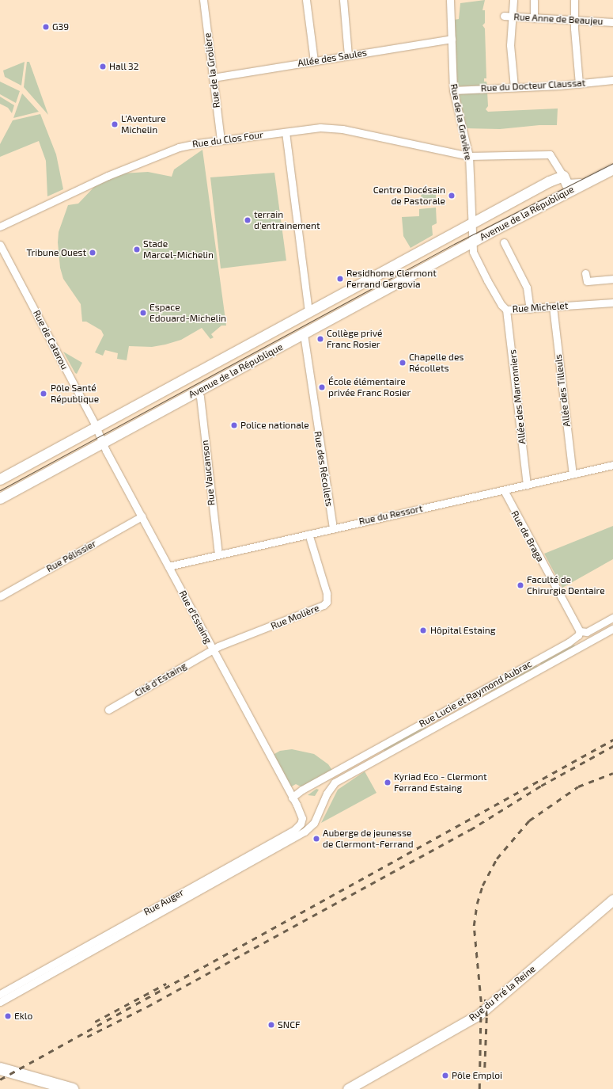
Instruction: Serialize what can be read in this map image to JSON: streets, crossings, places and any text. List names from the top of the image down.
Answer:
{
  "streets": {
    "main road": ["Avenue de la République", "Rue du Pré la Reine"],
    "street": [
      "Rue Anne de Beaujeu",
      "Allée des Saules",
      "Rue de la Grolière",
      "Rue du Docteur Claussat",
      "Rue de la Gravière",
      "Rue du Clos Four",
      "Rue Michelet",
      "Rue de Catarou",
      "Allée des Tilleuls",
      "Allée des Marronniers",
      "Rue des Récollets",
      "Rue Vaucanson",
      "Rue du Ressort",
      "Rue de Braga",
      "Rue Pélissier",
      "Rue d'Estaing",
      "Rue Molière",
      "Cité d'Estaing",
      "Rue Lucie et Raymond Aubrac",
      "Rue Auger"
    ]
  },
  "crossings": [
    ["Allée des Saules", "Rue de la Grolière"],
    ["Allée des Saules", "Rue de la Gravière"],
    ["Rue de la Grolière", "Rue du Clos Four"],
    ["Rue du Docteur Claussat", "Rue de la Gravière"],
    ["Rue de la Gravière", "Rue du Clos Four"],
    ["Rue de la Gravière", "Avenue de la République"],
    ["Rue du Clos Four", "Avenue de la République"],
    ["Avenue de la République", "Rue Michelet"],
    ["Avenue de la République", "Rue de Catarou"],
    ["Avenue de la République", "Rue des Récollets"],
    ["Avenue de la République", "Rue Vaucanson"],
    ["Avenue de la République", "Rue d'Estaing"],
    ["Rue Michelet", "Allée des Tilleuls"],
    ["Rue Michelet", "Allée des Marronniers"],
    ["Rue de Catarou", "Rue d'Estaing"],
    ["Allée des Tilleuls", "Rue du Ressort"],
    ["Allée des Marronniers", "Rue du Ressort"],
    ["Rue des Récollets", "Rue du Ressort"],
    ["Rue Vaucanson", "Rue du Ressort"],
    ["Rue du Ressort", "Rue de Braga"],
    ["Rue du Ressort", "Rue d'Estaing"],
    ["Rue du Ressort", "Rue Molière"],
    ["Rue de Braga", "Rue Lucie et Raymond Aubrac"],
    ["Rue Pélissier", "Rue d'Estaing"],
    ["Rue d'Estaing", "Rue Molière"],
    ["Rue d'Estaing", "Cité d'Estaing"],
    ["Rue d'Estaing", "Rue Lucie et Raymond Aubrac"],
    ["Rue d'Estaing", "Rue Auger"],
    ["Rue Molière", "Cité d'Estaing"],
    ["Rue Lucie et Raymond Aubrac", "Rue Auger"]
  ],
  "places": [
    "G39",
    "Hall 32",
    "L'Aventure Michelin",
    "Centre Diocésain de Pastorale",
    "terrain d'entrainement",
    "Stade Marcel-Michelin",
    "Tribune Ouest",
    "Residhome Clermont Ferrand Gergovia",
    "Espace Edouard-Michelin",
    "Collège privé Franc Rosier",
    "Chapelle des Récollets",
    "École élémentaire privée Franc Rosier",
    "Pôle Santé République",
    "Police nationale",
    "Faculté de Chirurgie Dentaire",
    "Hôpital Estaing",
    "Kyriad Eco - Clermont Ferrand Estaing",
    "Auberge de jeunesse de Clermont-Ferrand",
    "Eklo",
    "SNCF",
    "Pôle Emploi"
  ]
}
